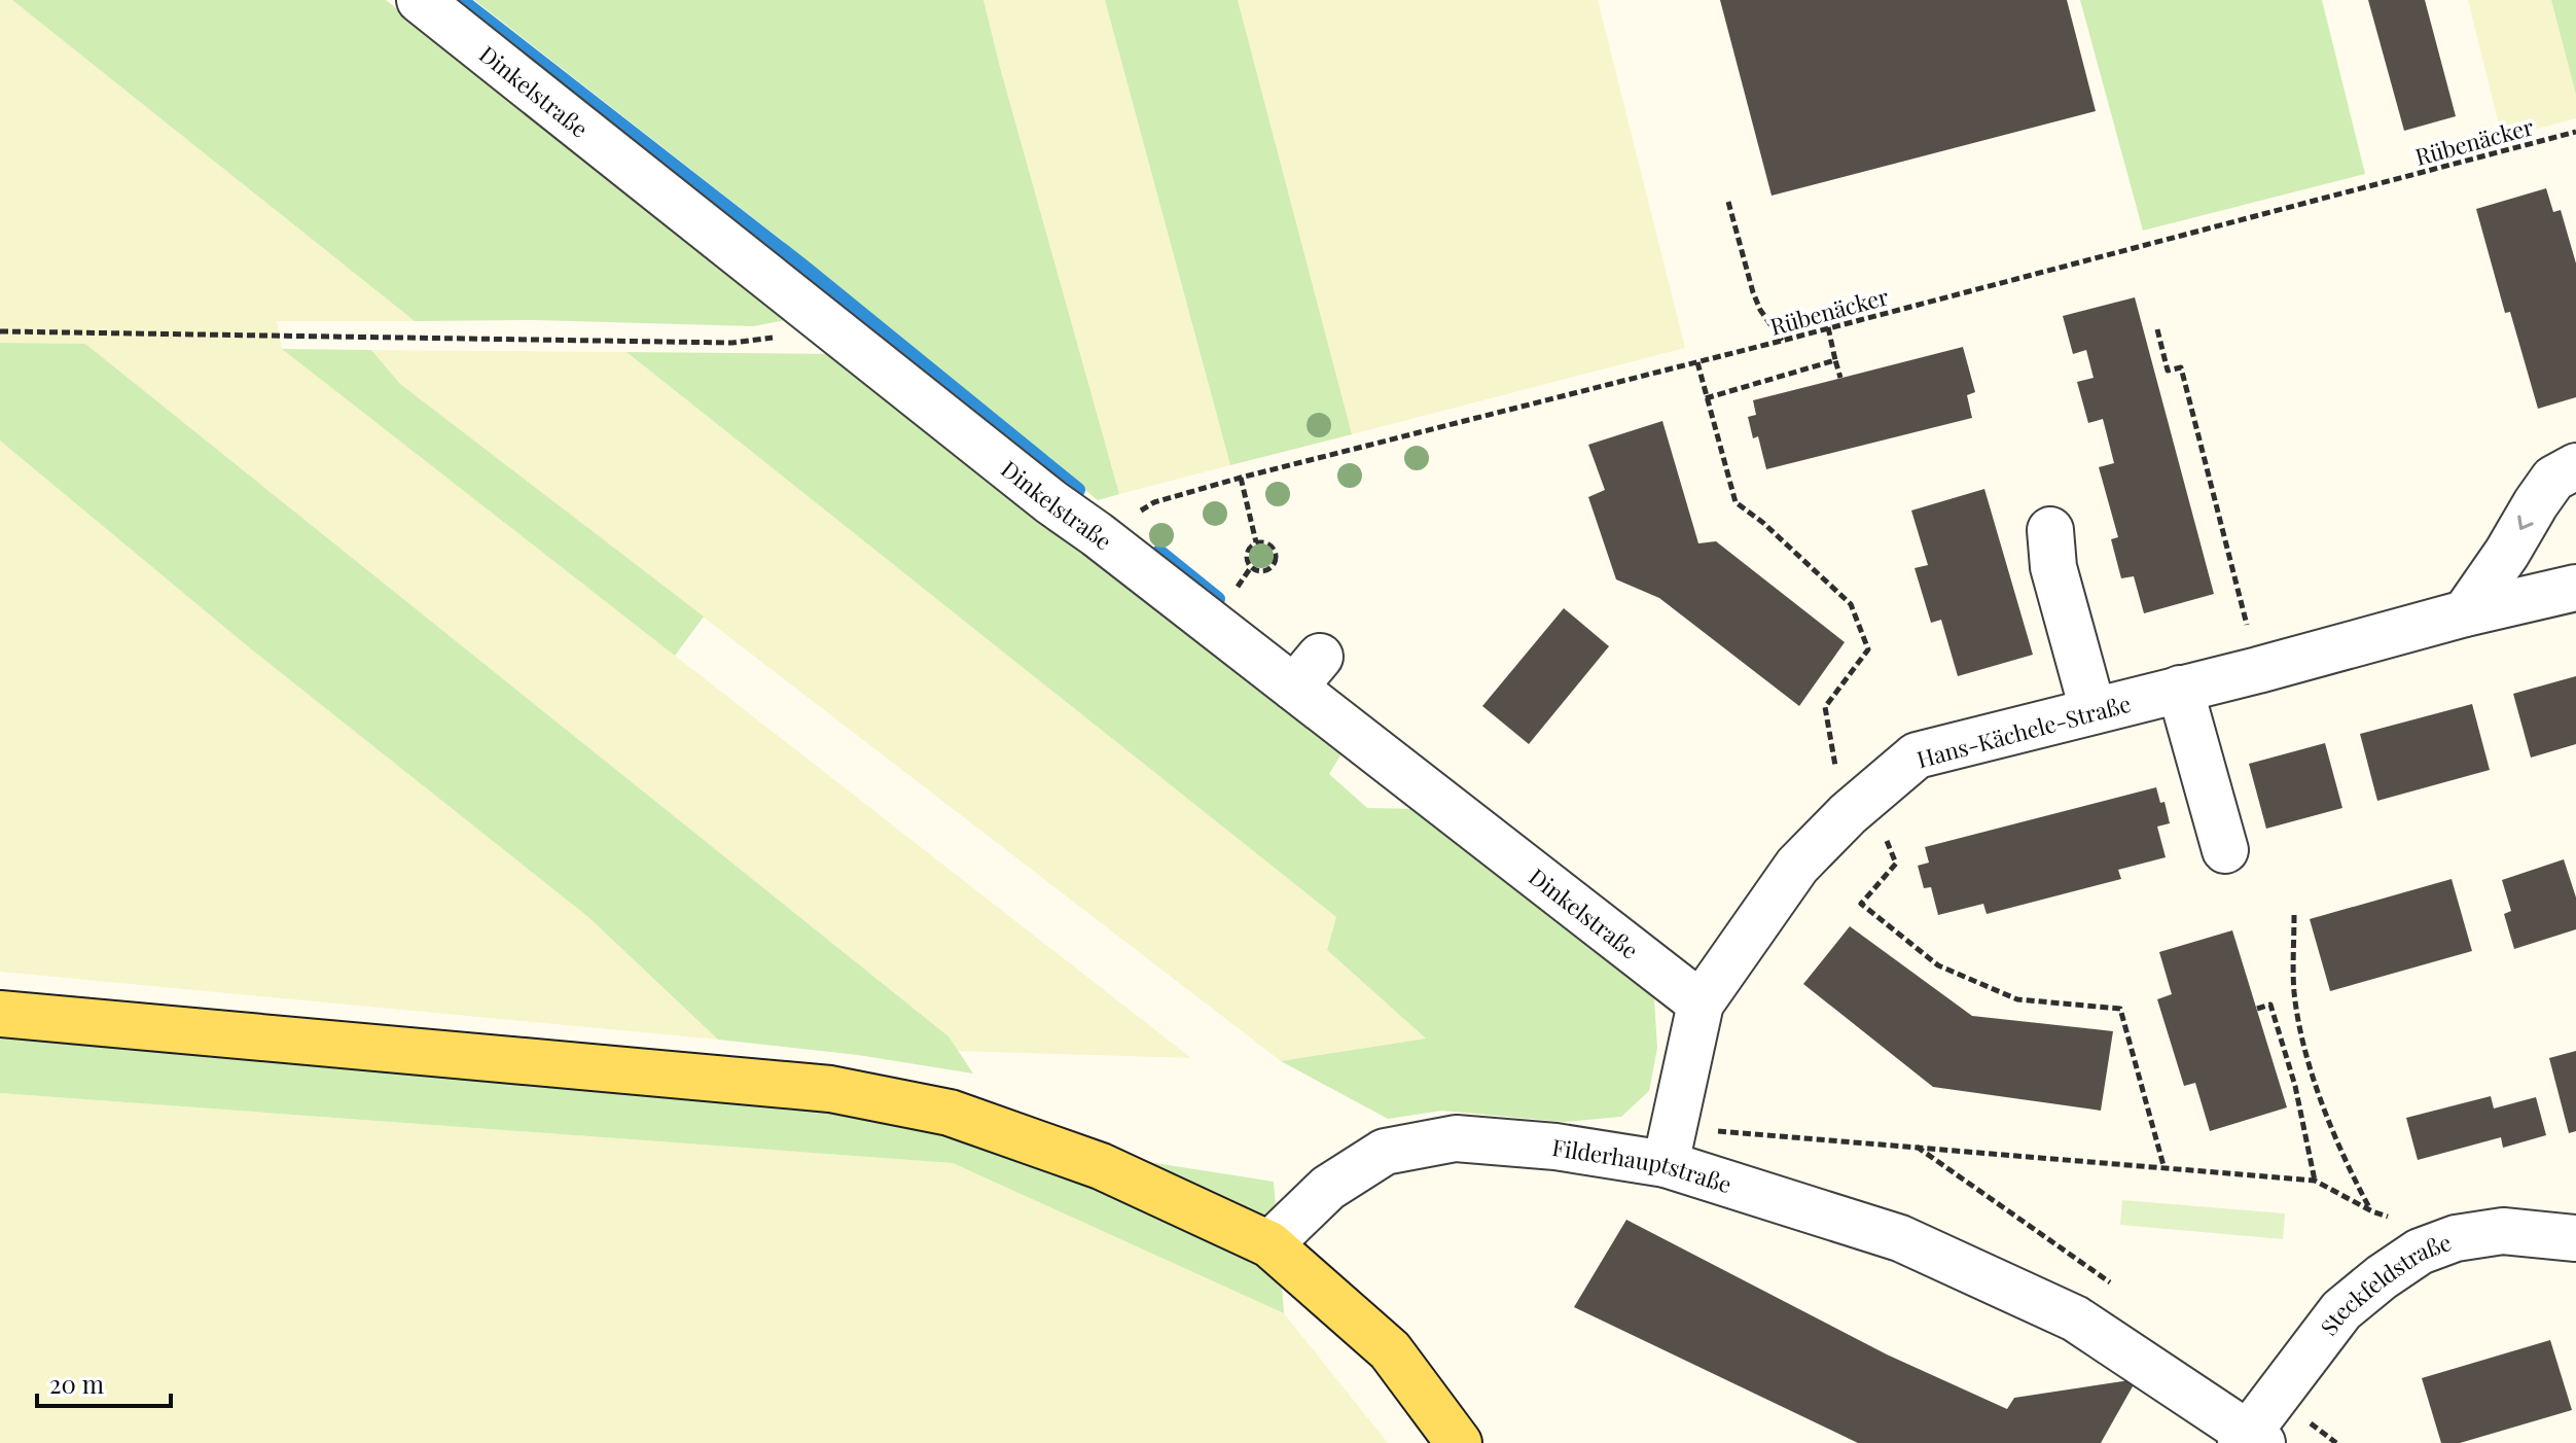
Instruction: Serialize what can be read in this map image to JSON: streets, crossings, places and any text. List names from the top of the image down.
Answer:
{
  "streets": {
    "street": [
      "Dinkelstraße",
      "Hans-Kächele-Straße",
      "Filderhauptstraße",
      "Steckfeldstraße"
    ],
    "path": ["Rübenäcker"]
  },
  "crossings": [
    ["Dinkelstraße", "Rübenäcker"],
    ["Dinkelstraße", "Hans-Kächele-Straße"],
    ["Hans-Kächele-Straße", "Filderhauptstraße"],
    ["Filderhauptstraße", "Steckfeldstraße"]
  ],
  "scale_bar": "20 m"
}
